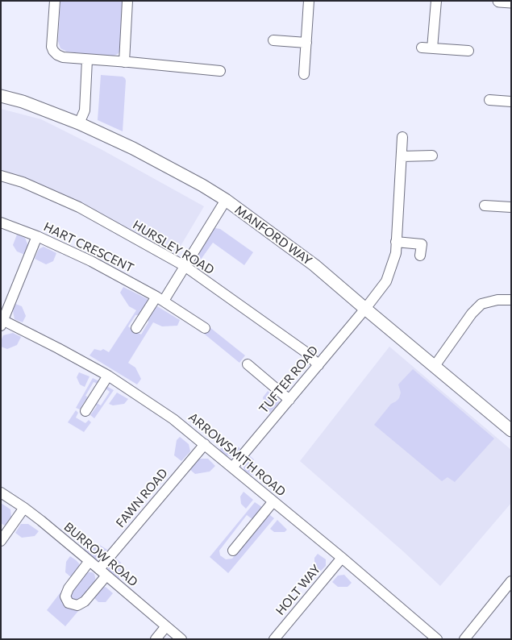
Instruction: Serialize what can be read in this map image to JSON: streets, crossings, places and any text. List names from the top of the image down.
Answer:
{
  "streets": {
    "street": [
      "MANFORD WAY",
      "HART CRESCENT",
      "HURSLEY ROAD",
      "TUFTER ROAD",
      "ARROWSMITH ROAD",
      "FAWN ROAD",
      "BURROW ROAD",
      "HOLT WAY"
    ]
  },
  "crossings": [
    ["MANFORD WAY", "TUFTER ROAD"],
    ["HURSLEY ROAD", "TUFTER ROAD"],
    ["TUFTER ROAD", "ARROWSMITH ROAD"],
    ["ARROWSMITH ROAD", "FAWN ROAD"],
    ["ARROWSMITH ROAD", "HOLT WAY"],
    ["FAWN ROAD", "BURROW ROAD"]
  ]
}
